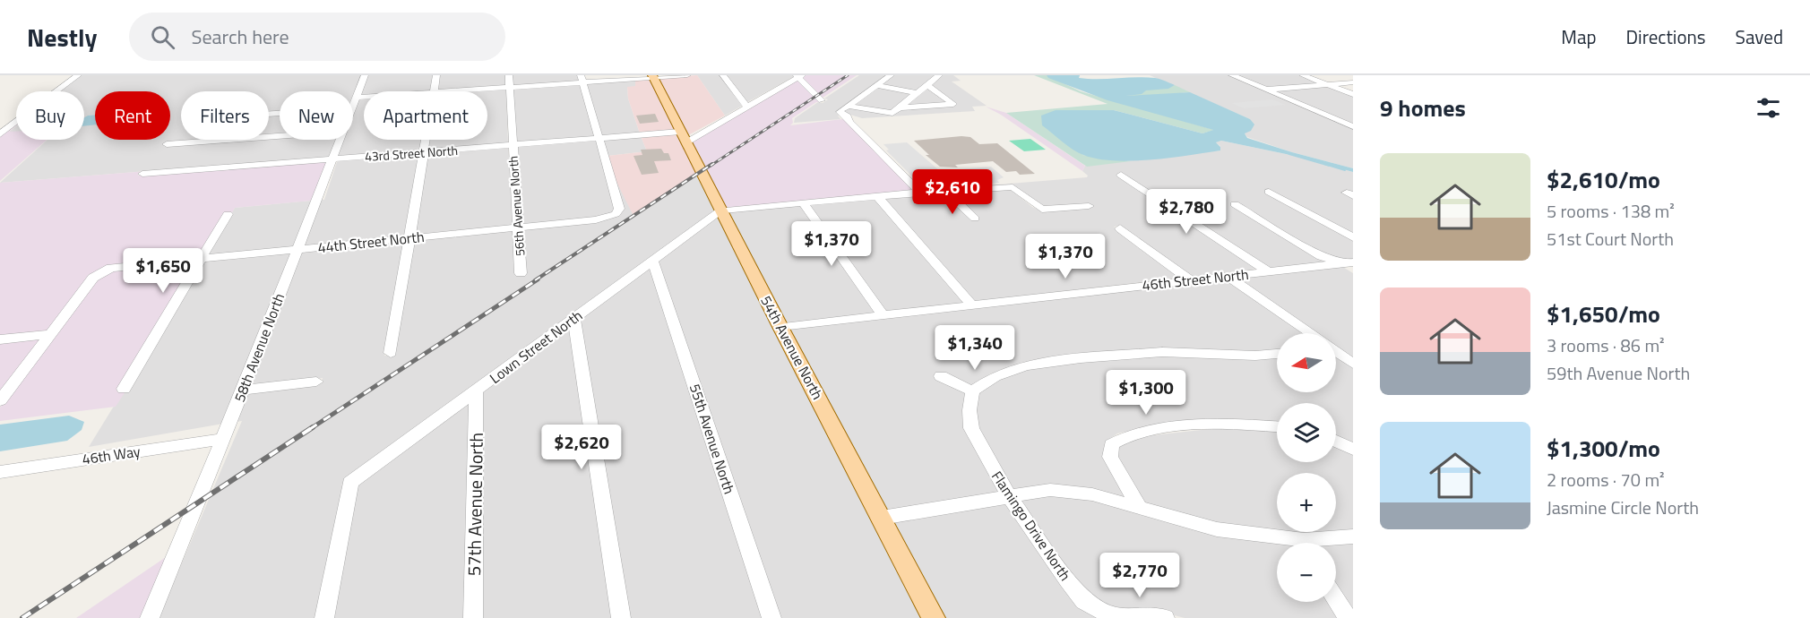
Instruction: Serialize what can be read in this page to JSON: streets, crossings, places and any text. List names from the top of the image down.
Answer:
{
  "streets": {
    "main road": ["54th Avenue North"],
    "street": [
      "43rd Street North",
      "56th Avenue North",
      "44th Street North",
      "46th Street North",
      "Lown Street North",
      "58th Avenue North",
      "55th Avenue North",
      "46th Way",
      "57th Avenue North",
      "Flamingo Drive North"
    ]
  },
  "crossings": [
    ["43rd Street North", "56th Avenue North"],
    ["43rd Street North", "44th Street North"],
    ["43rd Street North", "58th Avenue North"],
    ["43rd Street North", "54th Avenue North"],
    ["56th Avenue North", "44th Street North"],
    ["44th Street North", "58th Avenue North"],
    ["46th Street North", "54th Avenue North"],
    ["Lown Street North", "54th Avenue North"],
    ["Lown Street North", "55th Avenue North"],
    ["Lown Street North", "57th Avenue North"],
    ["58th Avenue North", "46th Way"]
  ],
  "north": "left",
  "page": {
    "header": "Nestly",
    "search": "Search here",
    "nav": ["Map", "Directions", "Saved"],
    "heading": "9 homes",
    "chip": [
      "Buy",
      "Rent",
      "Filters",
      "New",
      "Apartment"
    ],
    "list": [
      {
        "name": "$2,610/mo",
        "note": "5 rooms · 138 m² · 51st Court North"
      },
      {
        "name": "$1,650/mo",
        "note": "3 rooms · 86 m² · 59th Avenue North"
      },
      {
        "name": "$1,300/mo",
        "note": "2 rooms · 70 m² · Jasmine Circle North"
      }
    ],
    "price": [
      "$2,610",
      "$2,780",
      "$1,370",
      "$1,370",
      "$1,650",
      "$1,340",
      "$1,300",
      "$2,620",
      "$2,770"
    ],
    "map_buttons": ["+", "−"]
  }
}
